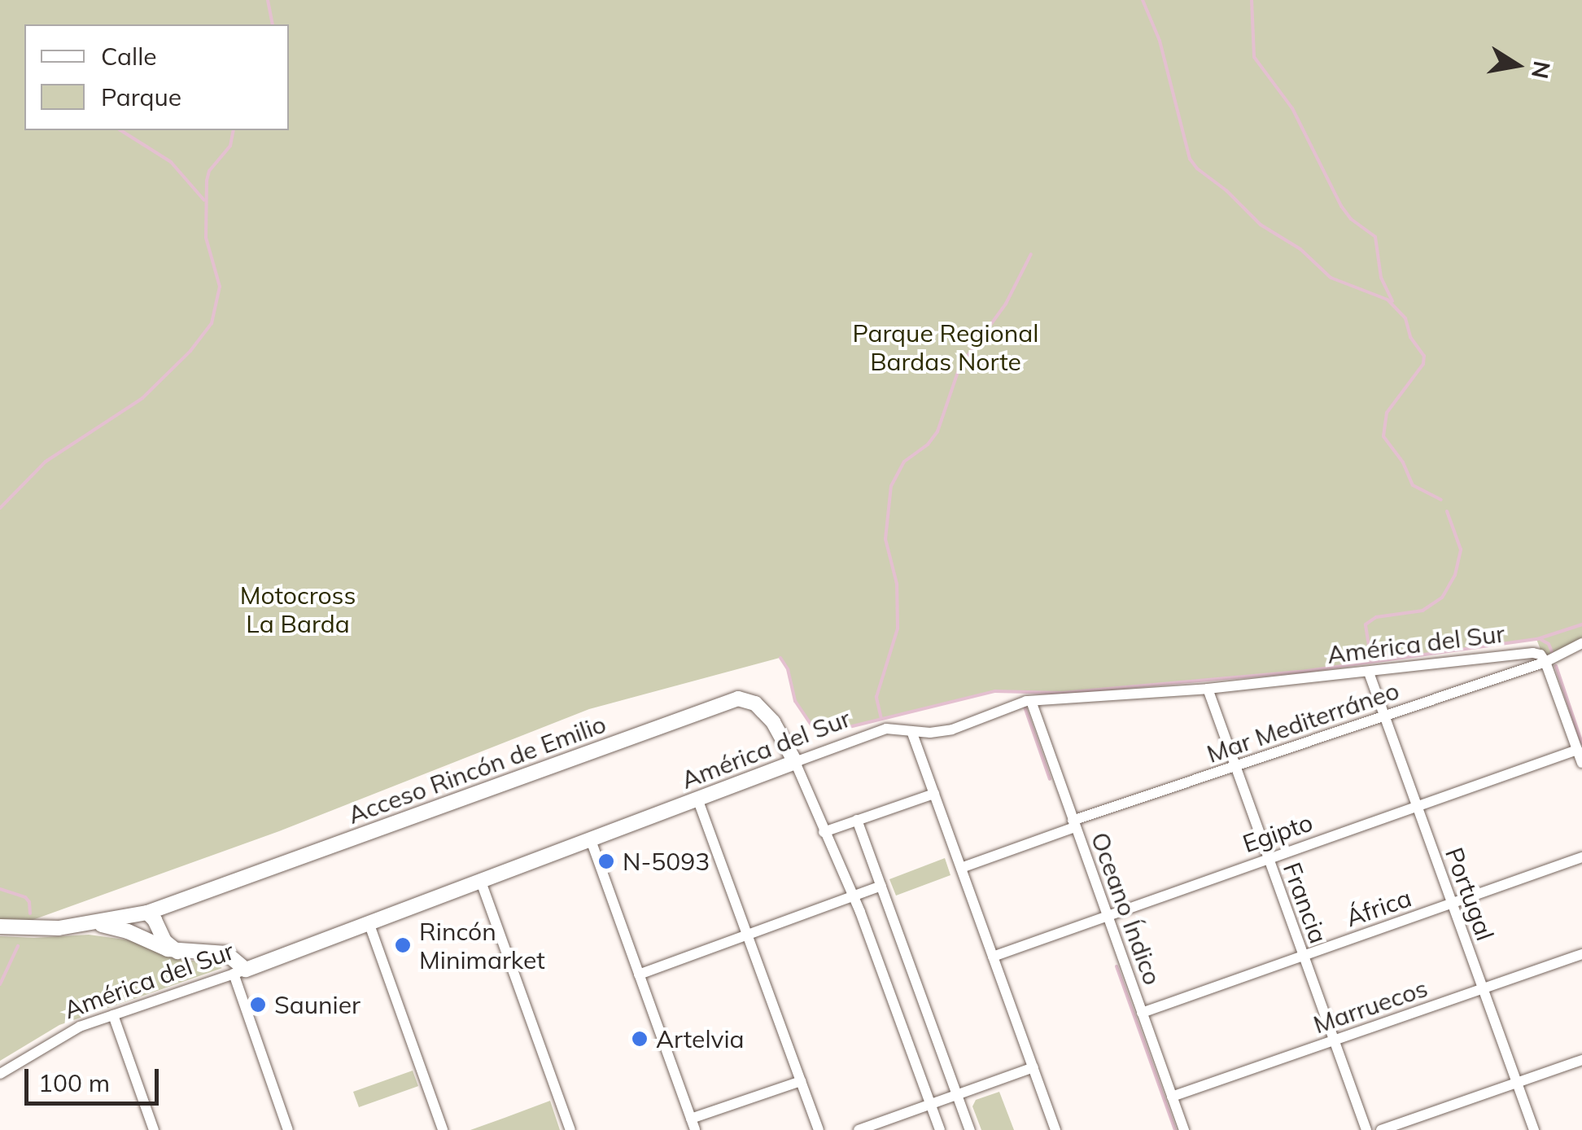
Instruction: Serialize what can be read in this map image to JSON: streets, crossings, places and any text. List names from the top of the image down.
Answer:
{
  "streets": {
    "street": [
      "América del Sur",
      "Mar Mediterráneo",
      "Acceso Rincón de Emilio",
      "Egipto",
      "Portugal",
      "Francia",
      "África",
      "Oceano Índico",
      "Marruecos"
    ]
  },
  "crossings": [
    ["América del Sur", "Mar Mediterráneo"],
    ["América del Sur", "Acceso Rincón de Emilio"],
    ["América del Sur", "Portugal"],
    ["América del Sur", "Francia"],
    ["América del Sur", "Oceano Índico"],
    ["Mar Mediterráneo", "Portugal"],
    ["Mar Mediterráneo", "Francia"],
    ["Mar Mediterráneo", "Oceano Índico"],
    ["Egipto", "Portugal"],
    ["Egipto", "Francia"],
    ["Egipto", "Oceano Índico"],
    ["Portugal", "África"],
    ["Portugal", "Marruecos"],
    ["Francia", "África"],
    ["Francia", "Marruecos"],
    ["África", "Oceano Índico"],
    ["Oceano Índico", "Marruecos"]
  ],
  "parks": ["Parque Regional Bardas Norte", "Motocross La Barda"],
  "places": [
    "N-5093",
    "Rincón Minimarket",
    "Saunier",
    "Artelvia"
  ],
  "legend": ["Calle", "Parque"],
  "scale_bar": "100 m",
  "north": "right"
}
